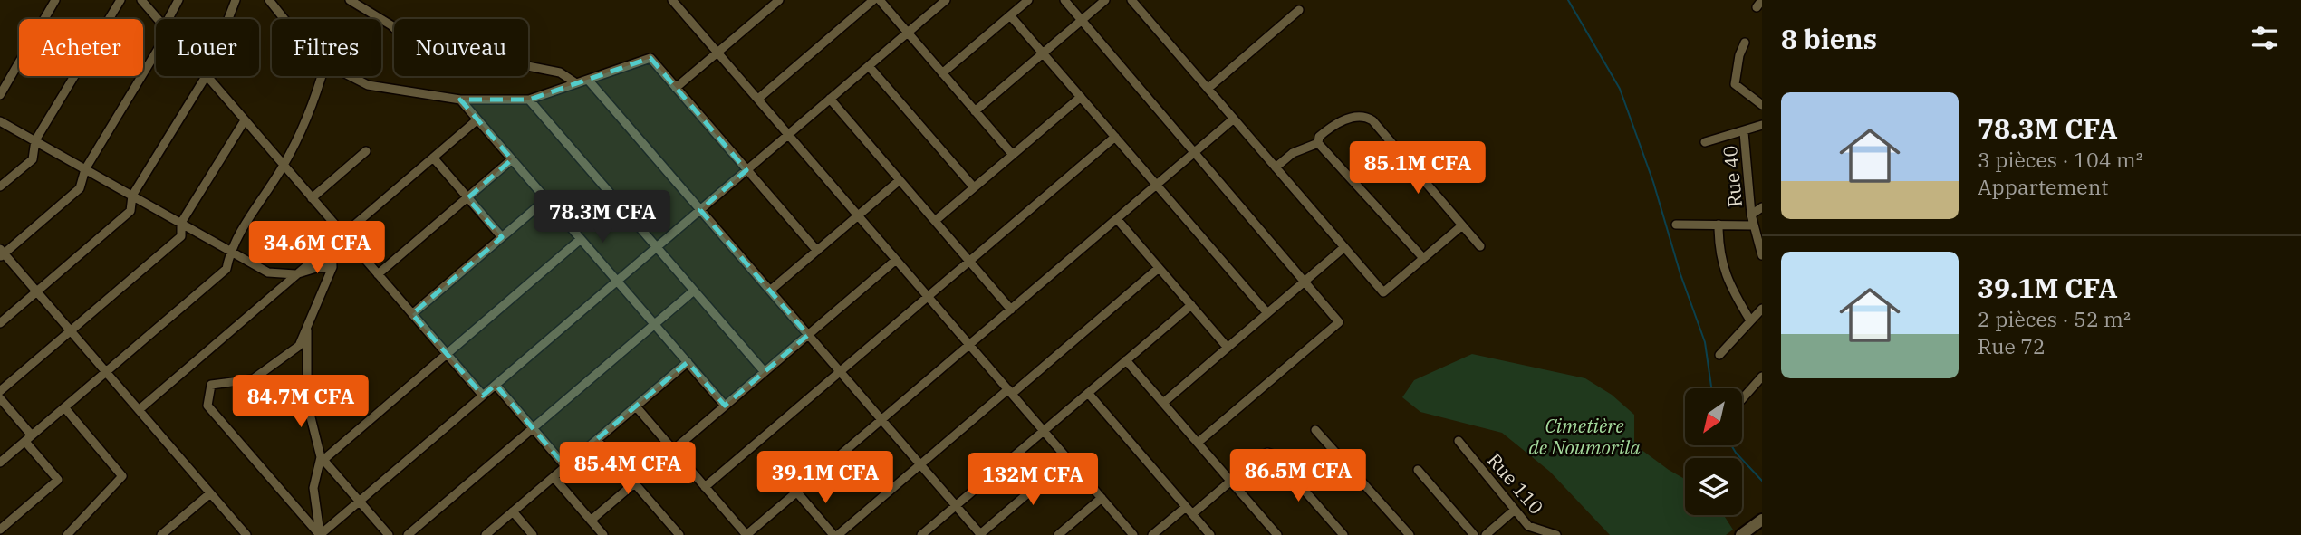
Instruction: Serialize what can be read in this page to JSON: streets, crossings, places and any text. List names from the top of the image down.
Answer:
{
  "streets": {
    "street": ["Rue 40", "Rue 110"]
  },
  "parks": ["Cimetière de Noumorila"],
  "north": "bottom left",
  "page": {
    "heading": "8 biens",
    "chip": [
      "Acheter",
      "Louer",
      "Filtres",
      "Nouveau"
    ],
    "list": [
      {
        "name": "78.3M CFA",
        "note": "3 pièces · 104 m² · Appartement"
      },
      {
        "name": "39.1M CFA",
        "note": "2 pièces · 52 m² · Rue 72"
      }
    ],
    "price": [
      "85.1M CFA",
      "78.3M CFA",
      "34.6M CFA",
      "84.7M CFA",
      "85.4M CFA",
      "86.5M CFA",
      "39.1M CFA",
      "132M CFA"
    ]
  }
}
